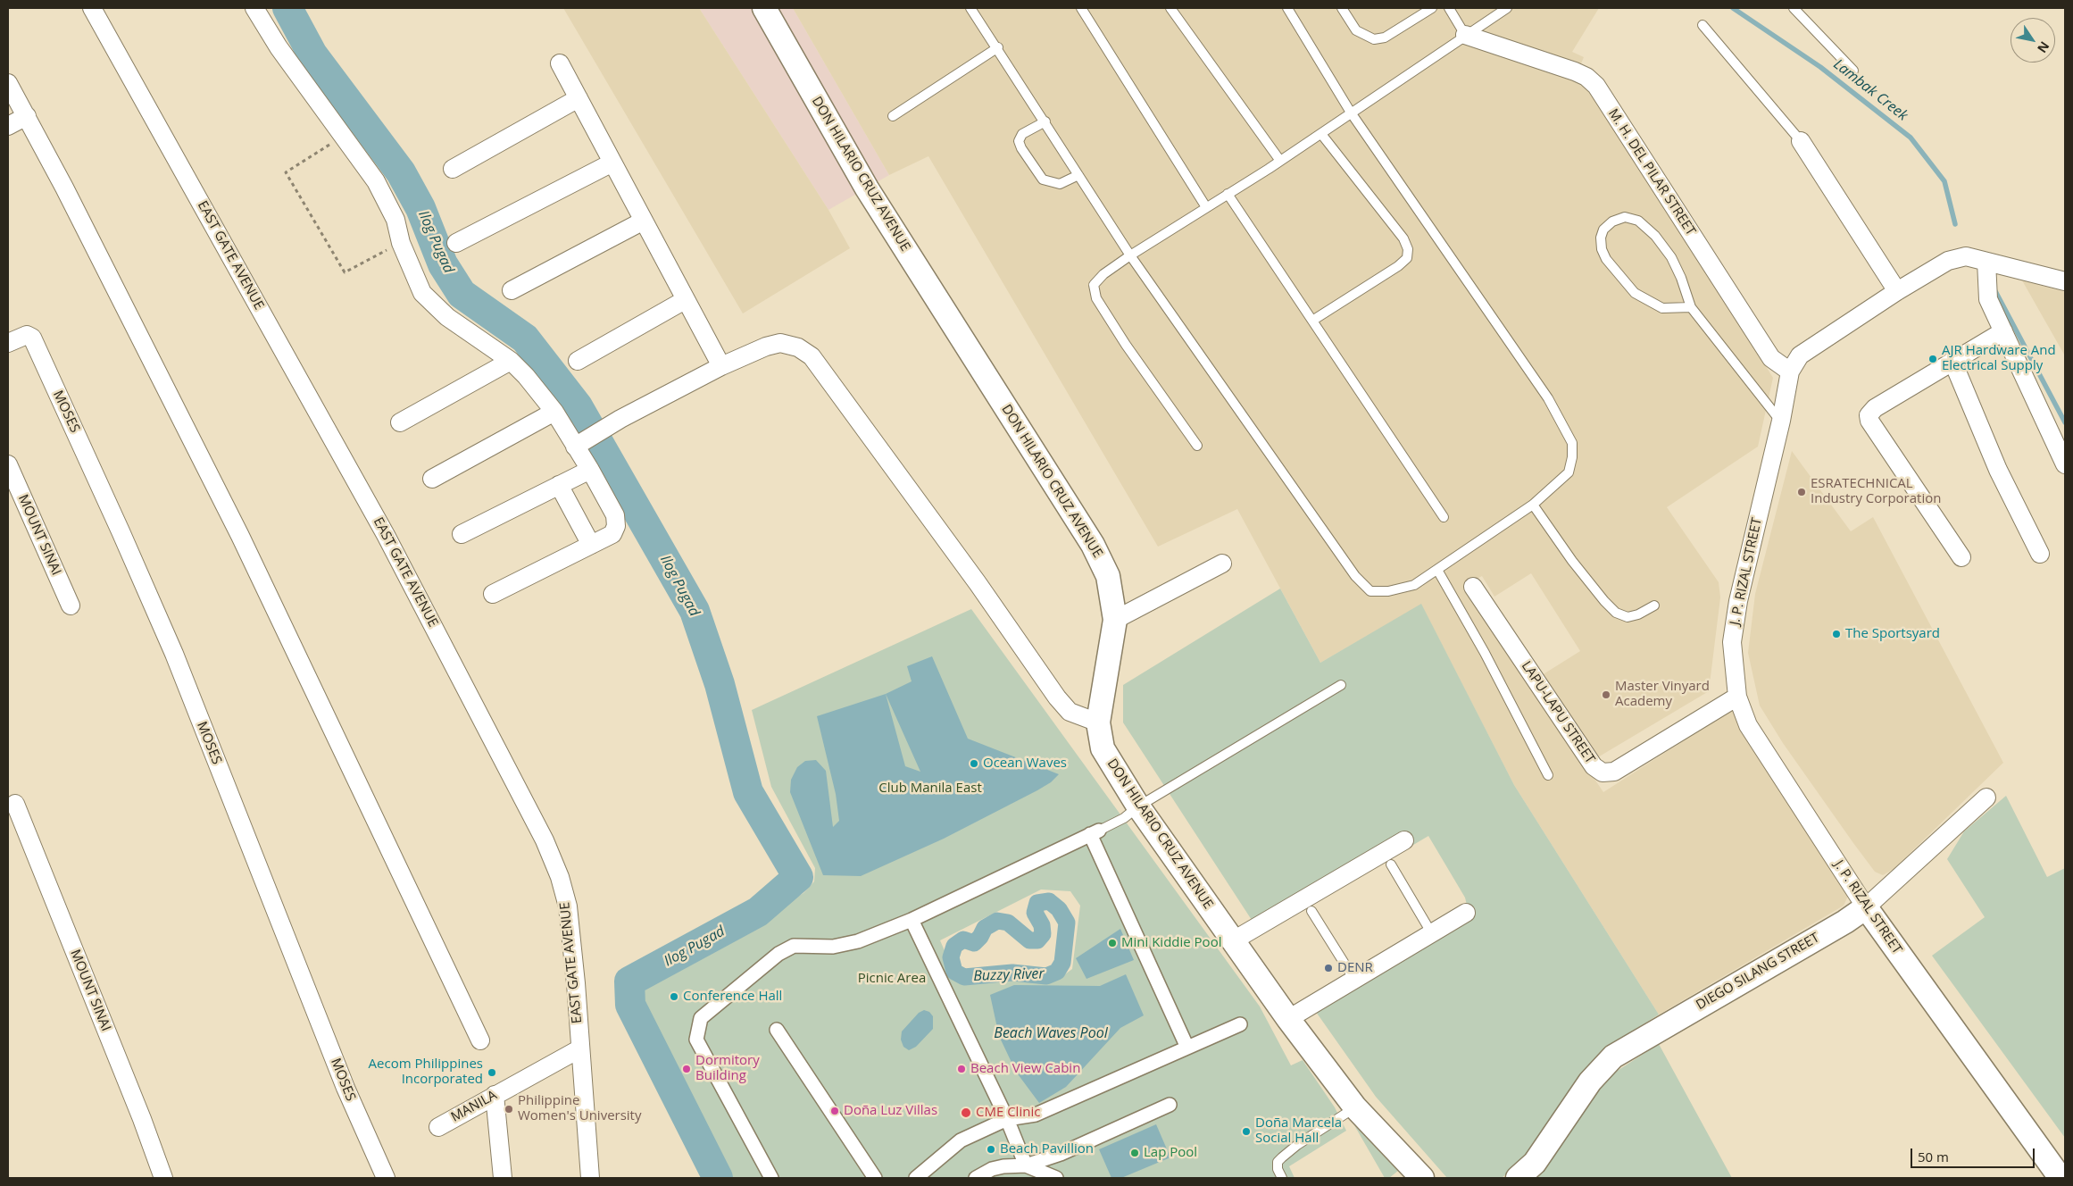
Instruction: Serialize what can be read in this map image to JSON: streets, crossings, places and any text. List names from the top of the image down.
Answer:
{
  "streets": {
    "street": [
      "M. H. DEL PILAR STREET",
      "DON HILARIO CRUZ AVENUE",
      "EAST GATE AVENUE",
      "MOSES",
      "MOUNT SINAI",
      "J. P. RIZAL STREET",
      "LAPU-LAPU STREET",
      "DIEGO SILANG STREET",
      "MANILA"
    ]
  },
  "crossings": [
    ["M. H. DEL PILAR STREET", "J. P. RIZAL STREET"],
    ["EAST GATE AVENUE", "MANILA"],
    ["J. P. RIZAL STREET", "LAPU-LAPU STREET"],
    ["J. P. RIZAL STREET", "DIEGO SILANG STREET"]
  ],
  "water": [
    "Lambak Creek",
    "Ilog Pugad",
    "Buzzy River",
    "Beach Waves Pool"
  ],
  "parks": ["Club Manila East", "Picnic Area"],
  "places": [
    "AJR Hardware And Electrical Supply",
    "ESRATECHNICAL Industry Corporation",
    "The Sportsyard",
    "Master Vinyard Academy",
    "Ocean Waves",
    "Mini Kiddie Pool",
    "DENR",
    "Conference Hall",
    "Dormitory Building",
    "Beach View Cabin",
    "Aecom Philippines Incorporated",
    "Philippine Women's University",
    "Doña Luz Villas",
    "CME Clinic",
    "Doña Marcela Social Hall",
    "Beach Pavillion",
    "Lap Pool"
  ],
  "scale_bar": "50 m",
  "north": "bottom right"
}
